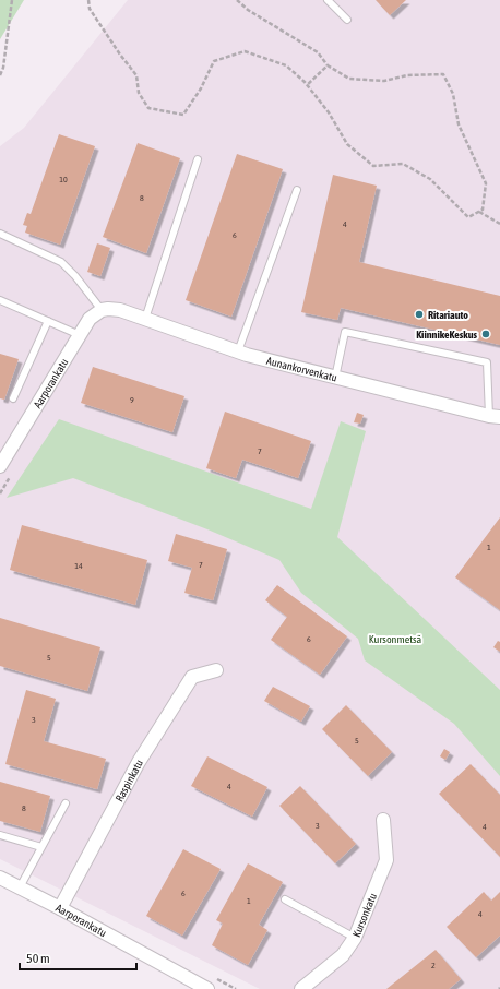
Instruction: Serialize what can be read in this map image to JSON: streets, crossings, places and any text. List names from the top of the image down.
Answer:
{
  "streets": {
    "street": [
      "Aunankorvenkatu",
      "Aarporankatu",
      "Raspinkatu",
      "Kursonkatu"
    ]
  },
  "crossings": [
    ["Aunankorvenkatu", "Aarporankatu"],
    ["Aarporankatu", "Raspinkatu"]
  ],
  "parks": ["Kursonmetsä"],
  "places": ["Ritariauto", "KiinnikeKeskus"],
  "house_numbers": [
    "10",
    "8",
    "4",
    "6",
    "9",
    "7",
    "1",
    "7",
    "14",
    "6",
    "5",
    "3",
    "5",
    "4",
    "8",
    "3",
    "4",
    "6",
    "1",
    "4",
    "2"
  ],
  "scale_bar": "50 m"
}
